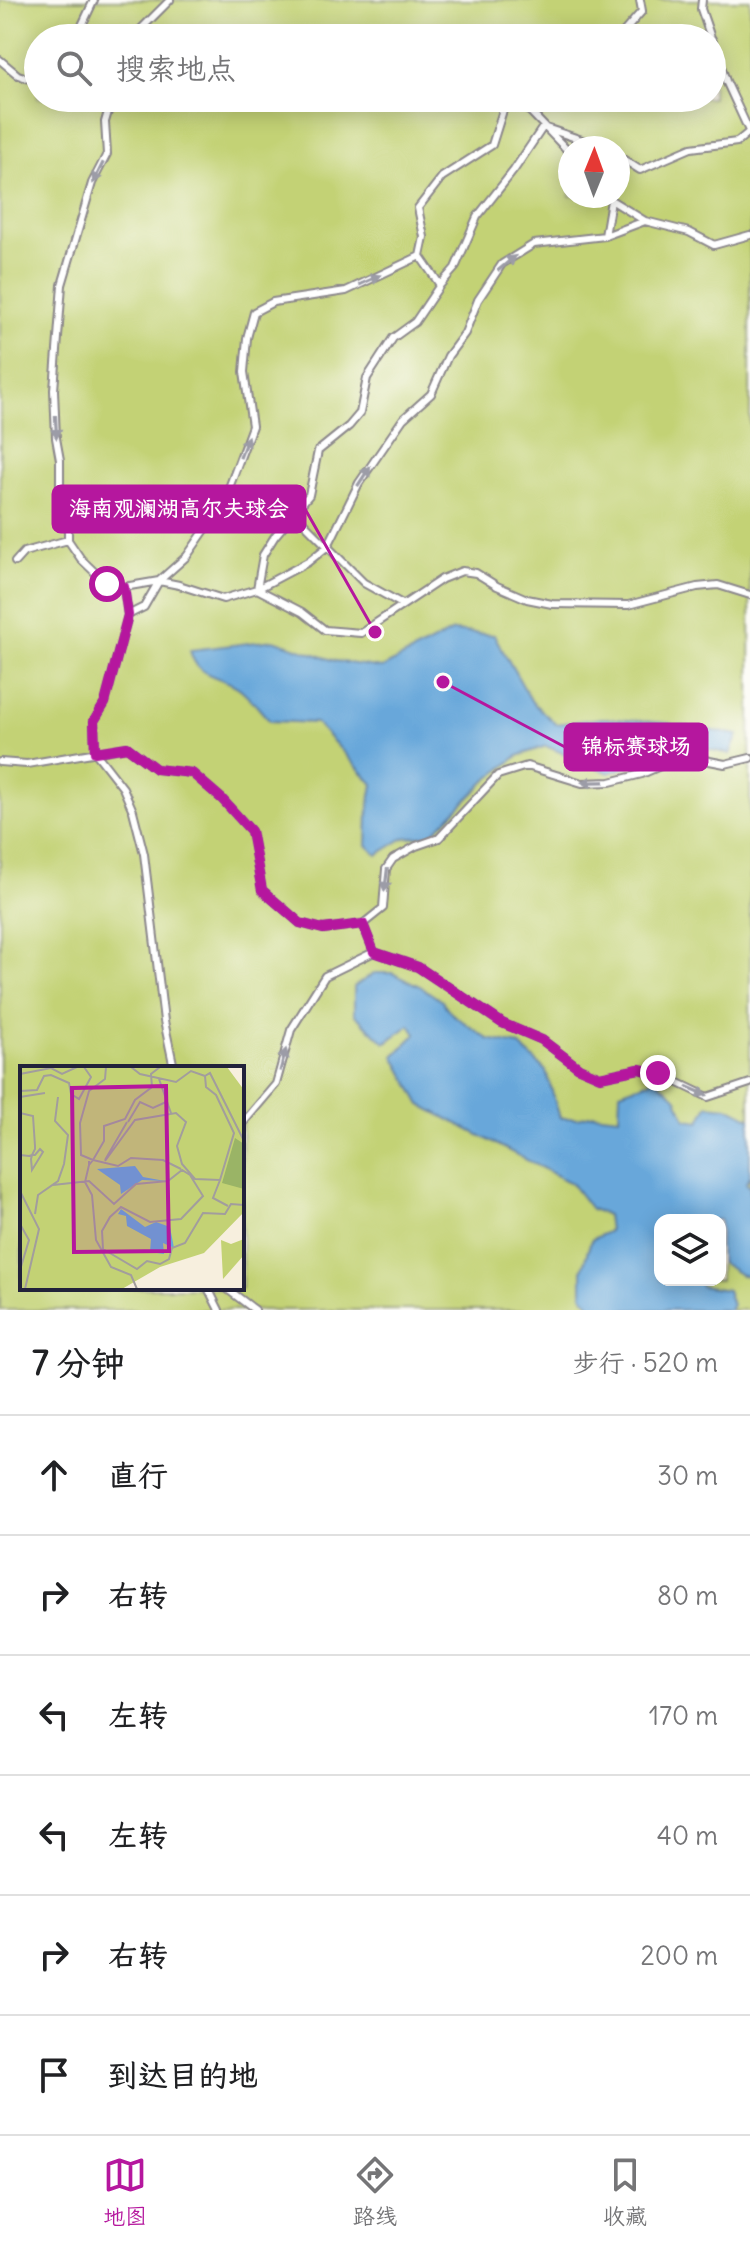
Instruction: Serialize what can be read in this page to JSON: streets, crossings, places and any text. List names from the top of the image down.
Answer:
{
  "places": ["海南观澜湖高尔夫球会", "锦标赛球场"],
  "north": "top",
  "page": {
    "search": "搜索地点",
    "heading": ["7 分钟", "步行 · 520 m"],
    "list": [
      ["直行", "30 m"],
      ["右转", "80 m"],
      ["左转", "170 m"],
      ["左转", "40 m"],
      ["右转", "200 m"],
      "到达目的地"
    ],
    "nav": ["地图", "路线", "收藏"]
  }
}
